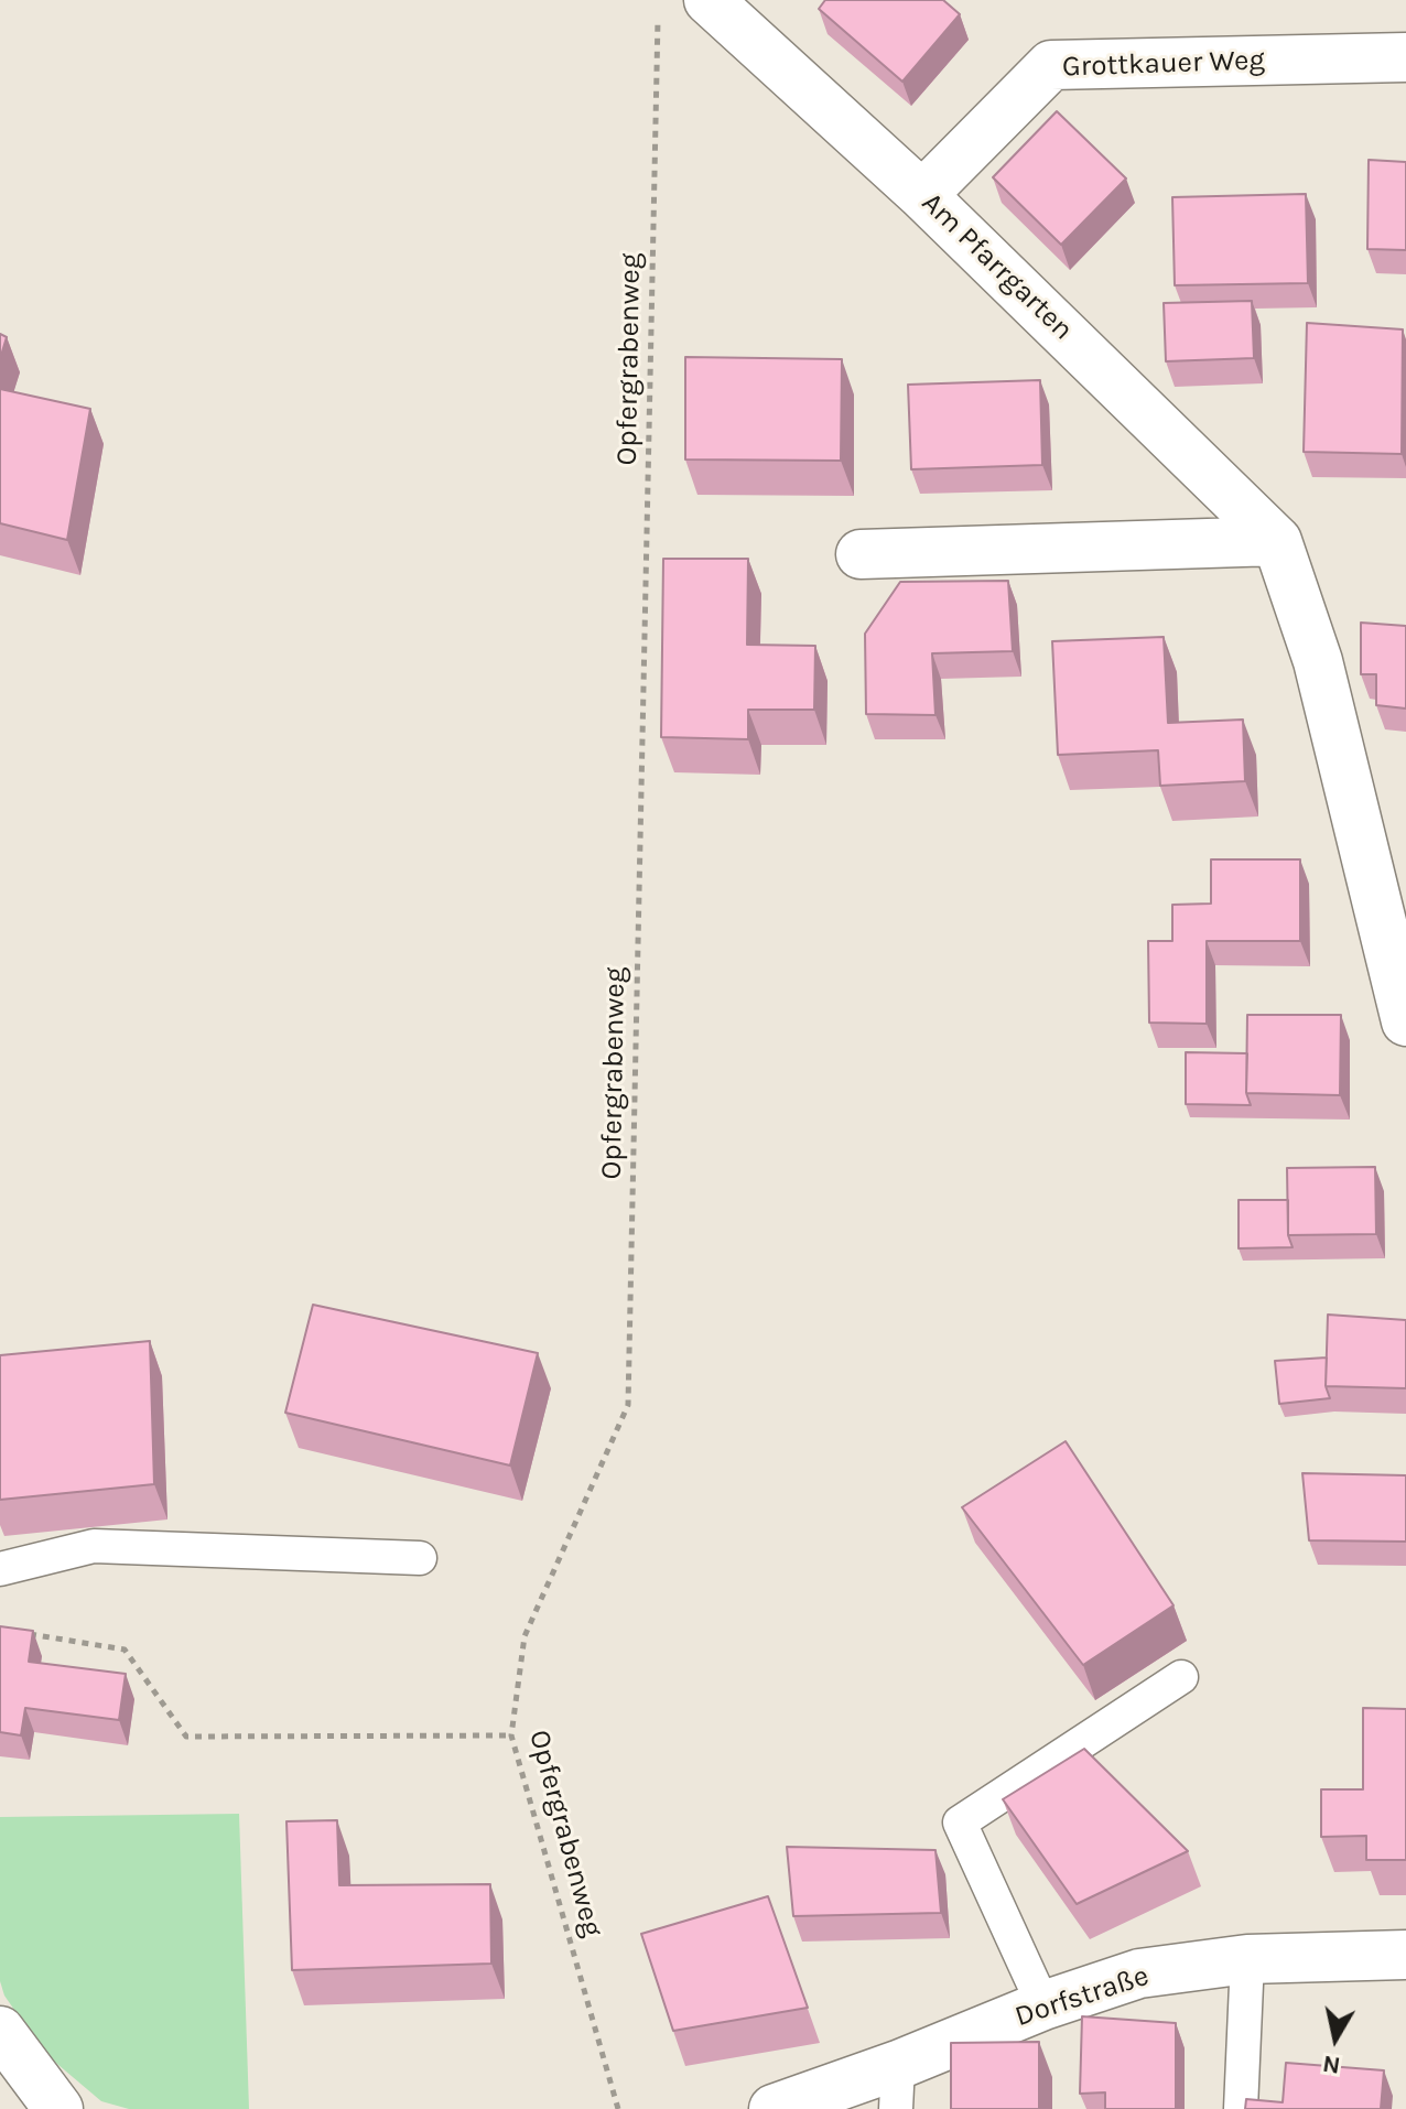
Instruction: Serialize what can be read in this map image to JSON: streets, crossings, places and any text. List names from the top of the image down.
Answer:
{
  "streets": {
    "street": ["Grottkauer Weg", "Am Pfarrgarten", "Dorfstraße"],
    "path": ["Opfergrabenweg"]
  },
  "crossings": [
    ["Grottkauer Weg", "Am Pfarrgarten"]
  ],
  "north": "bottom"
}
